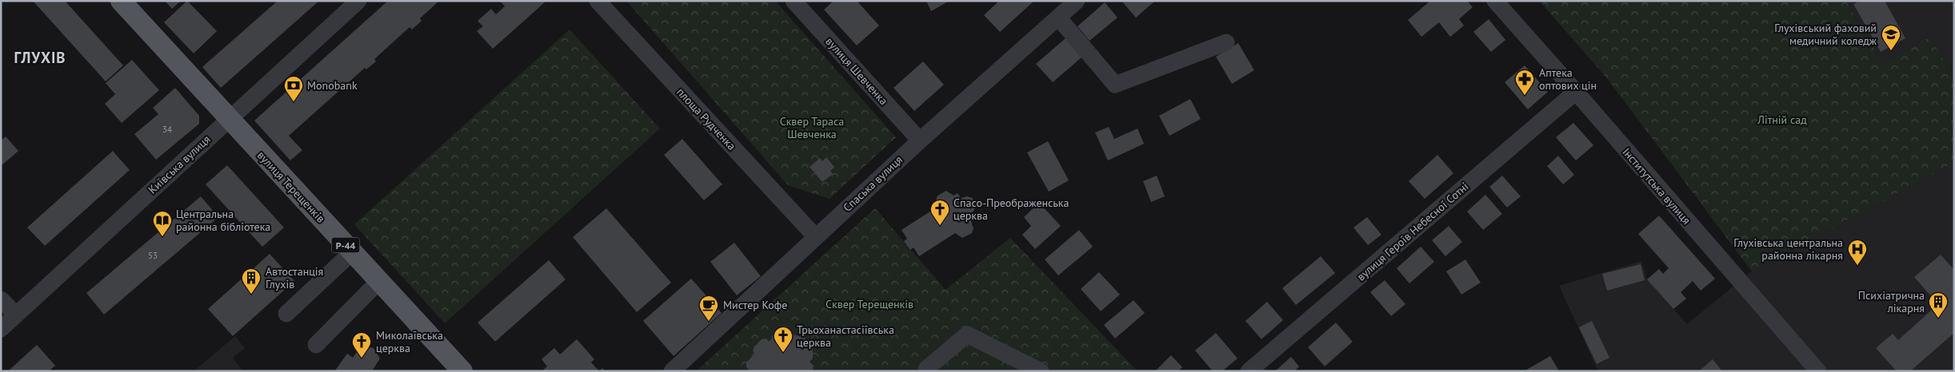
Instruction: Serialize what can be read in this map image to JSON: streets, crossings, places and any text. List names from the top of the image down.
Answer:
{
  "streets": {
    "main road": ["вулиця Терещенків", "Р-44"],
    "street": [
      "вулиця Шевченка",
      "площа Рудченка",
      "Київська вулиця",
      "Спаська вулиця",
      "Інститутська вулиця",
      "вулиця Героїв Небесної Сотні"
    ]
  },
  "crossings": [
    ["вулиця Шевченка", "Спаська вулиця"],
    ["площа Рудченка", "Спаська вулиця"],
    ["Київська вулиця", "вулиця Терещенків"],
    ["Інститутська вулиця", "вулиця Героїв Небесної Сотні"]
  ],
  "districts": ["ГЛУХІВ"],
  "parks": ["Літній сад", "Сквер Тараса Шевченка", "Сквер Терещенків"],
  "places": {
    "school or university": ["Глухівський фаховий медичний коледж"],
    "pharmacy": ["Аптека оптових цін"],
    "bank": ["Monobank"],
    "church": ["Спасо-Преображенська церква", "Трьоханастасіївська церква", "Миколаївська церква"],
    "library": ["Центральна районна бібліотека"],
    "hospital": ["Глухівська центральна районна лікарня"],
    "building": ["Автостанція Глухів", "Психіатрична лікарня"],
    "cafe": ["Мистер Кофе"]
  },
  "house_numbers": ["34", "53"]
}
